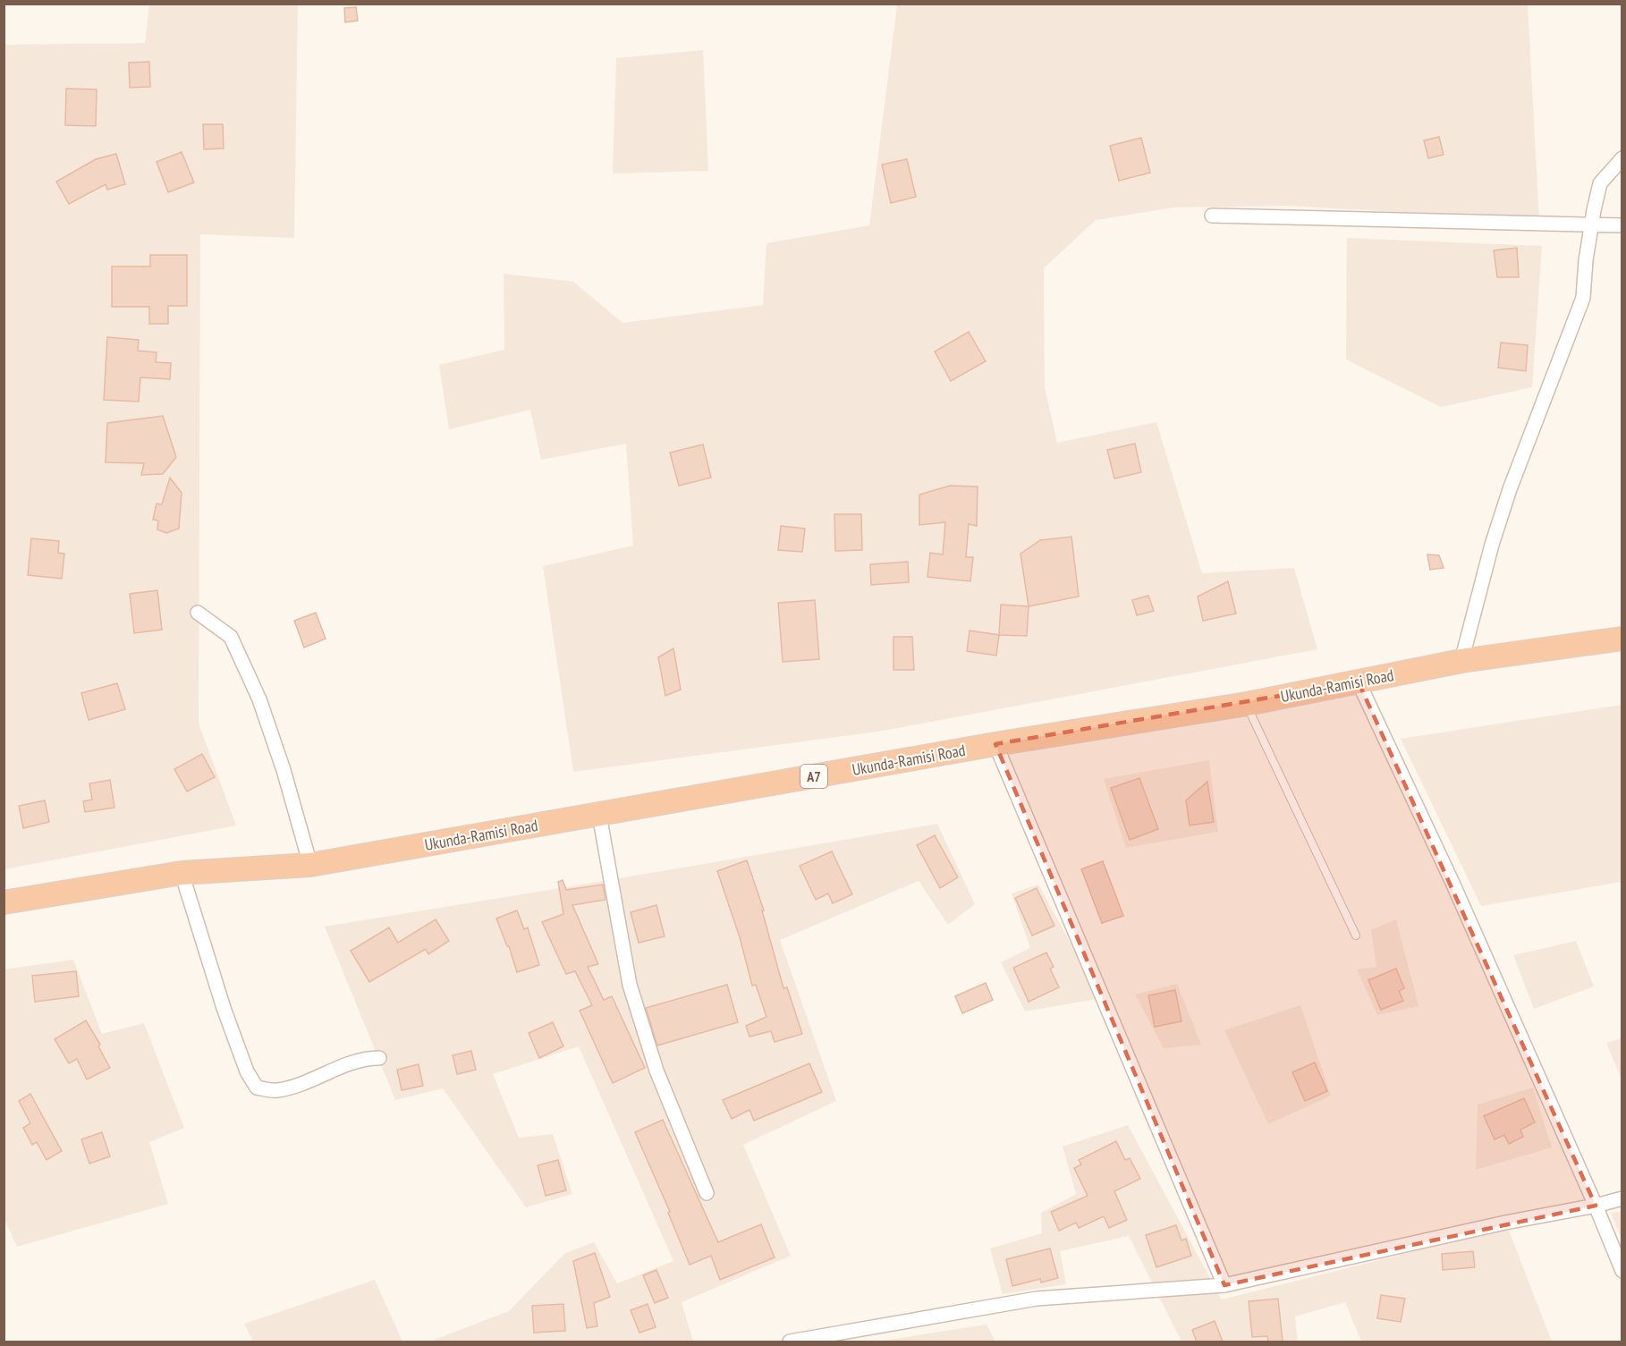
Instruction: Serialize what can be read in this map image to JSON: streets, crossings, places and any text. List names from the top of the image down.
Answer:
{
  "streets": {
    "highway": ["Ukunda-Ramisi Road", "A7"]
  }
}
